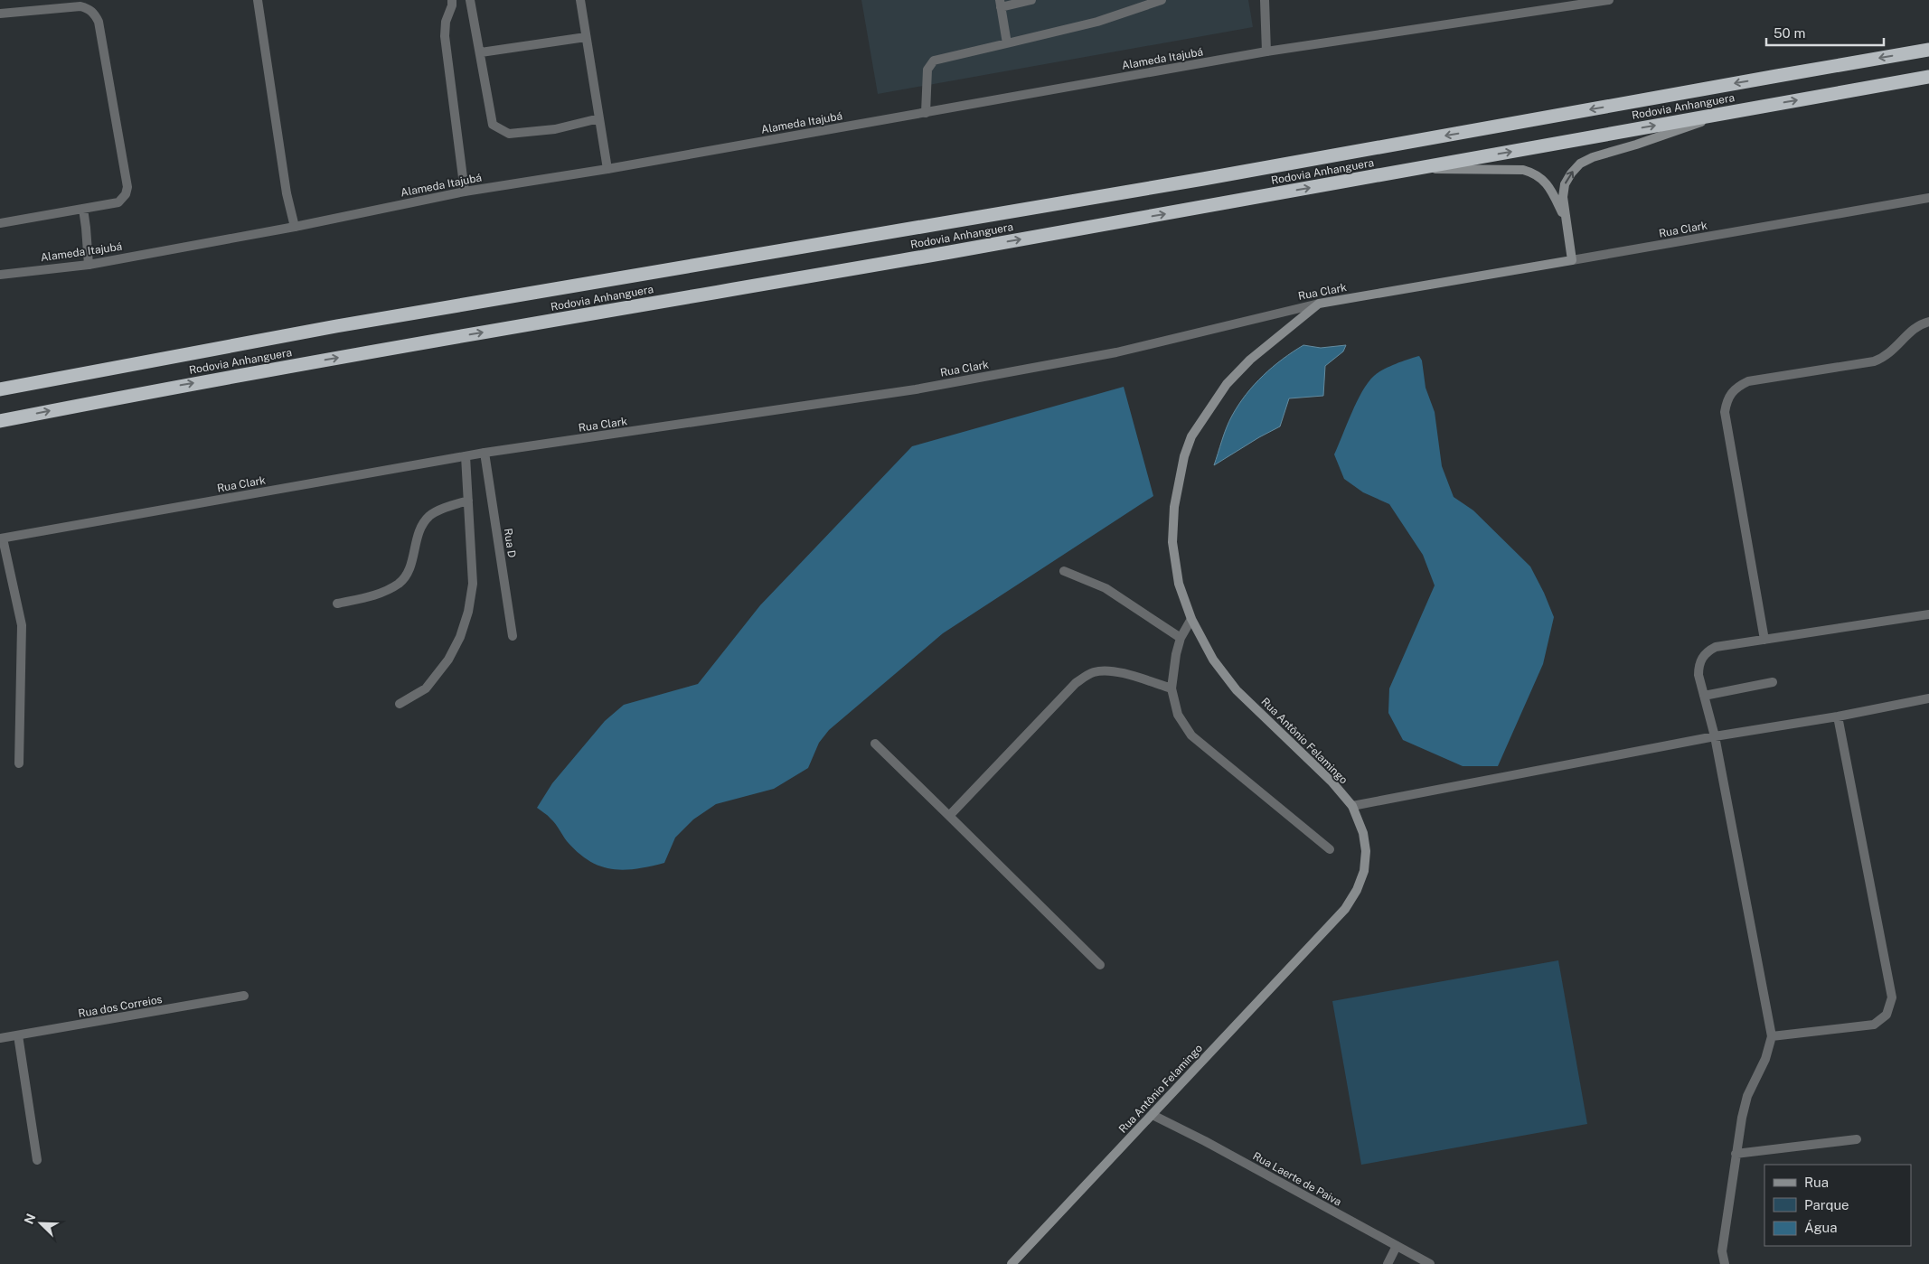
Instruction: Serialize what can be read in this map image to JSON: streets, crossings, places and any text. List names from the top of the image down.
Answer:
{
  "streets": {
    "highway": ["Rodovia Anhanguera"],
    "main road": ["Rua Clark", "Rua Antônio Felamingo"],
    "street": [
      "Alameda Itajubá",
      "Rua D",
      "Rua dos Correios",
      "Rua Laerte de Paiva"
    ]
  },
  "crossings": [
    ["Rua Clark", "Rua D"],
    ["Rua Clark", "Rua Antônio Felamingo"],
    ["Rua Antônio Felamingo", "Rua Laerte de Paiva"]
  ],
  "legend": ["Rua", "Parque", "Água"],
  "scale_bar": "50 m",
  "north": "top left"
}
